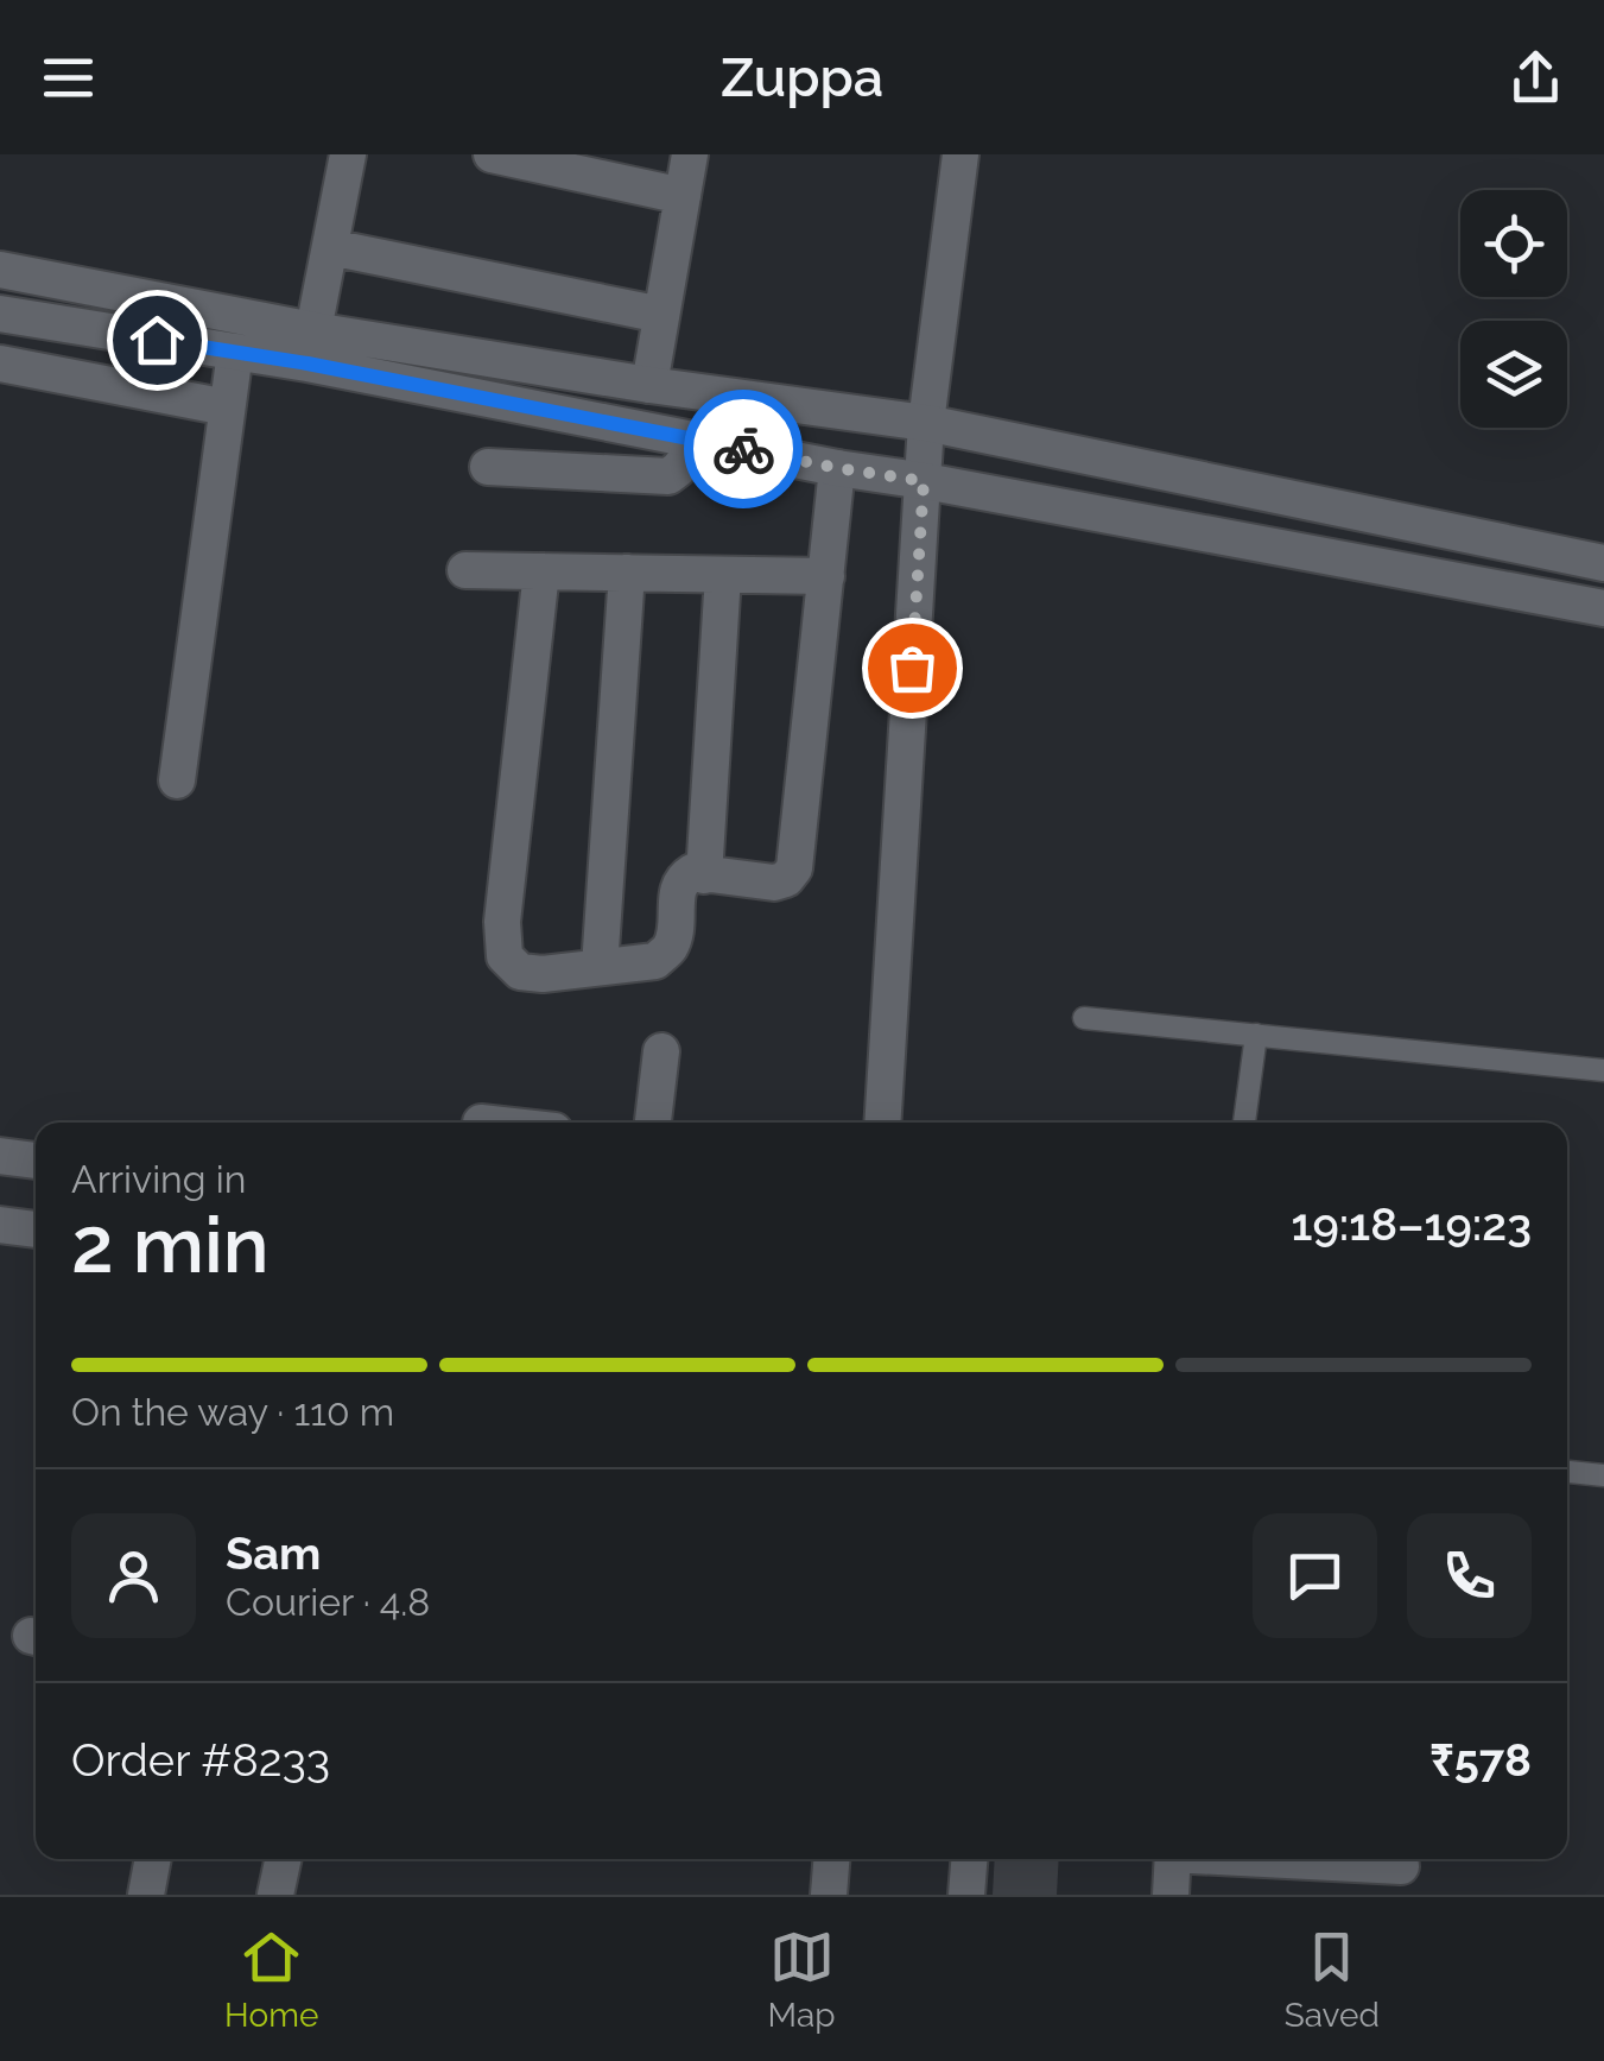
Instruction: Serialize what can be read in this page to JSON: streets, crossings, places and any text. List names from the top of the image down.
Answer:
{
  "page": {
    "header": "Zuppa",
    "heading": ["2 min", "Arriving in", "19:18–19:23"],
    "panel": [
      "Sam",
      "Courier · 4.8",
      "Order #8233",
      "₹578"
    ],
    "bar": "On the way · 110 m",
    "tabs": ["Home", "Map", "Saved"]
  }
}
